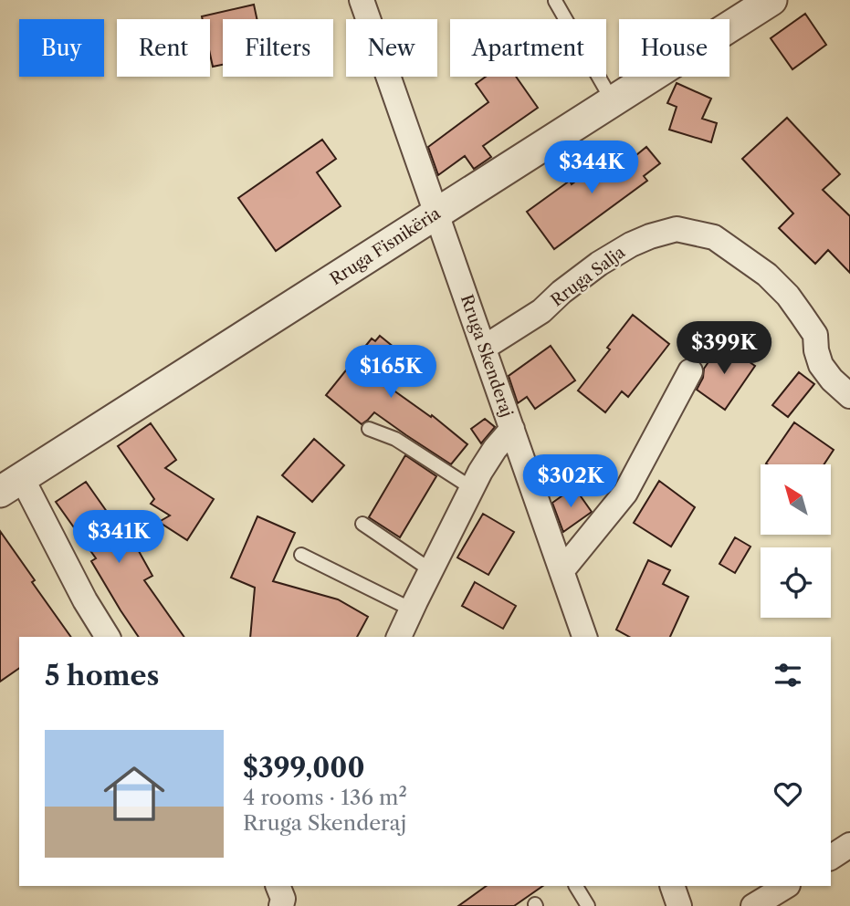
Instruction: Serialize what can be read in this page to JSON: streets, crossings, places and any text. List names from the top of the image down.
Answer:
{
  "streets": {
    "street": ["Rruga Fisnikëria", "Rruga Salja", "Rruga Skenderaj"]
  },
  "crossings": [
    ["Rruga Fisnikëria", "Rruga Skenderaj"],
    ["Rruga Salja", "Rruga Skenderaj"]
  ],
  "north": "top left",
  "page": {
    "chip": [
      "Buy",
      "Rent",
      "Filters",
      "New",
      "Apartment",
      "House"
    ],
    "price": [
      "$344K",
      "$399K",
      "$165K",
      "$302K",
      "$341K"
    ],
    "heading": "5 homes",
    "list": [
      {
        "name": "$399,000",
        "note": "4 rooms · 136 m² · Rruga Skenderaj"
      }
    ]
  }
}
